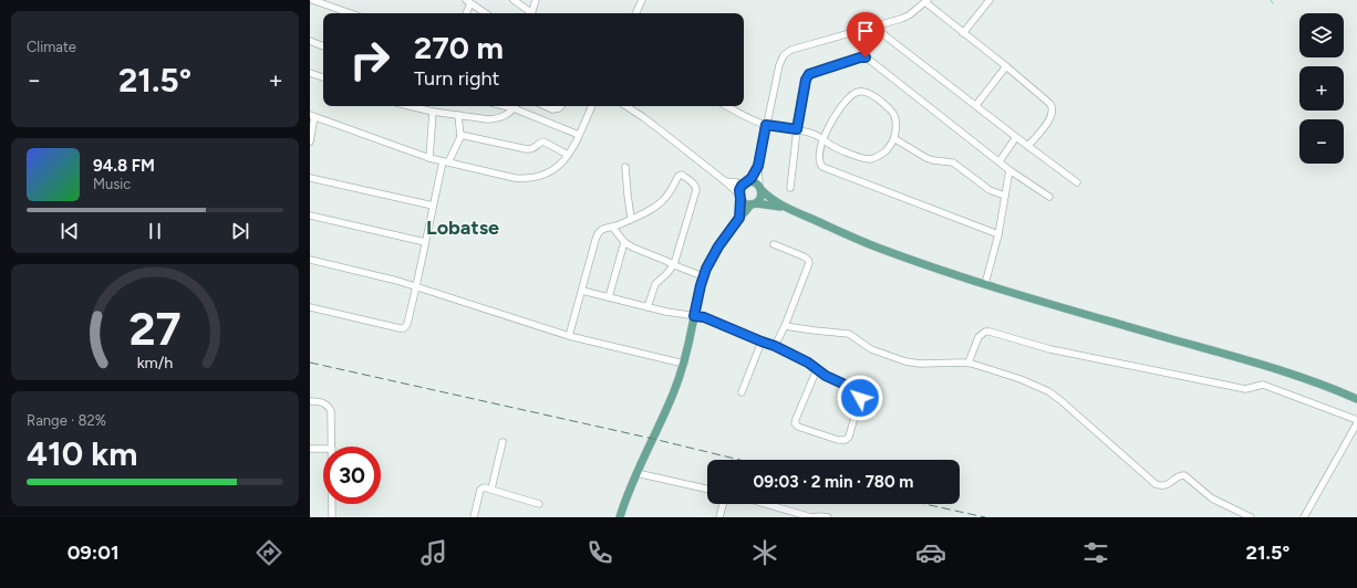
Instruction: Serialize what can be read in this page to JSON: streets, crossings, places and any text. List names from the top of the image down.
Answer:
{
  "districts": ["Lobatse"],
  "page": {
    "tile": [
      "Climate",
      ["Range · 82%", "410 km"]
    ],
    "map_buttons": ["+", "−"],
    "turn": ["270 m", "Turn right"],
    "heat": ["−", "21.5°", "+"],
    "song": ["94.8 FM", "Music"],
    "limit": "30",
    "trip": "09:03 · 2 min · 780 m",
    "tabs": ["09:01", "21.5°"],
    "gauge": ["27", "km/h"]
  }
}
